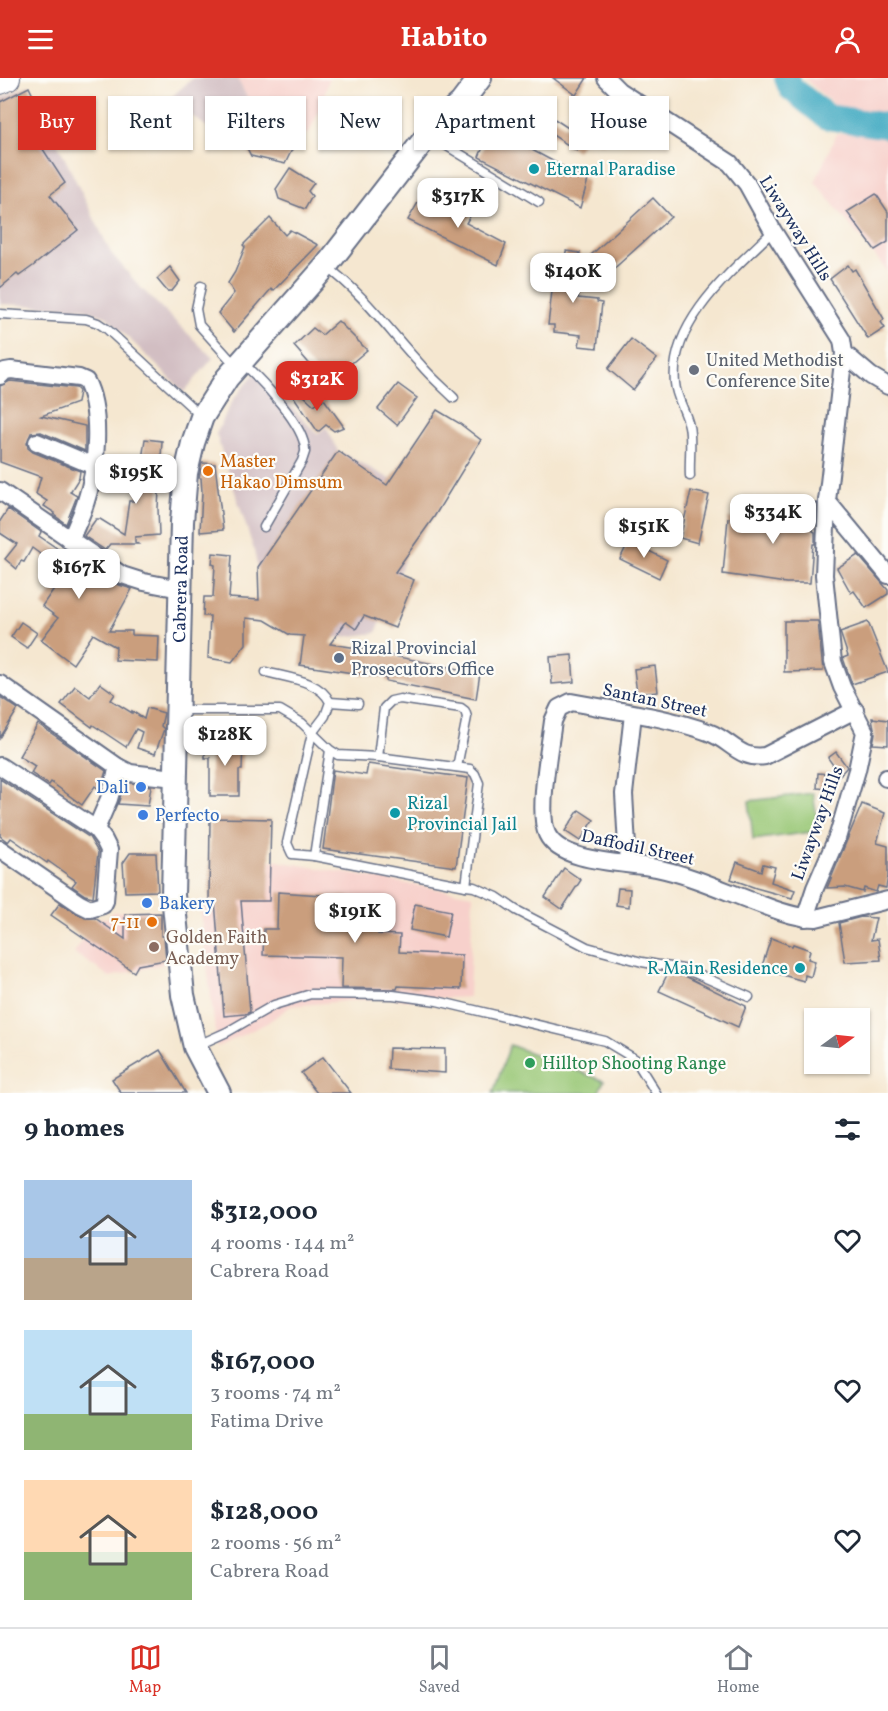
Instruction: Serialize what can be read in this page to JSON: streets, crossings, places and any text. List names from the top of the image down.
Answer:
{
  "streets": {
    "main road": ["Cabrera Road"],
    "street": ["Liwayway Hills", "Santan Street", "Daffodil Street"]
  },
  "crossings": [
    ["Liwayway Hills", "Santan Street"],
    ["Liwayway Hills", "Daffodil Street"],
    ["Santan Street", "Daffodil Street"]
  ],
  "places": [
    "Eternal Paradise",
    "United Methodist Conference Site",
    "Master Hakao Dimsum",
    "Rizal Provincial Prosecutors Office",
    "Dali",
    "Rizal Provincial Jail",
    "Perfecto",
    "Bakery",
    "7-11",
    "Golden Faith Academy",
    "R Main Residence",
    "Hilltop Shooting Range"
  ],
  "north": "right",
  "page": {
    "header": "Habito",
    "chip": [
      "Buy",
      "Rent",
      "Filters",
      "New",
      "Apartment",
      "House"
    ],
    "price": [
      "$317K",
      "$140K",
      "$312K",
      "$195K",
      "$334K",
      "$151K",
      "$167K",
      "$128K",
      "$191K"
    ],
    "heading": "9 homes",
    "list": [
      {
        "name": "$312,000",
        "note": "4 rooms · 144 m² · Cabrera Road"
      },
      {
        "name": "$167,000",
        "note": "3 rooms · 74 m² · Fatima Drive"
      },
      {
        "name": "$128,000",
        "note": "2 rooms · 56 m² · Cabrera Road"
      }
    ],
    "tabs": ["Map", "Saved", "Home"]
  }
}
